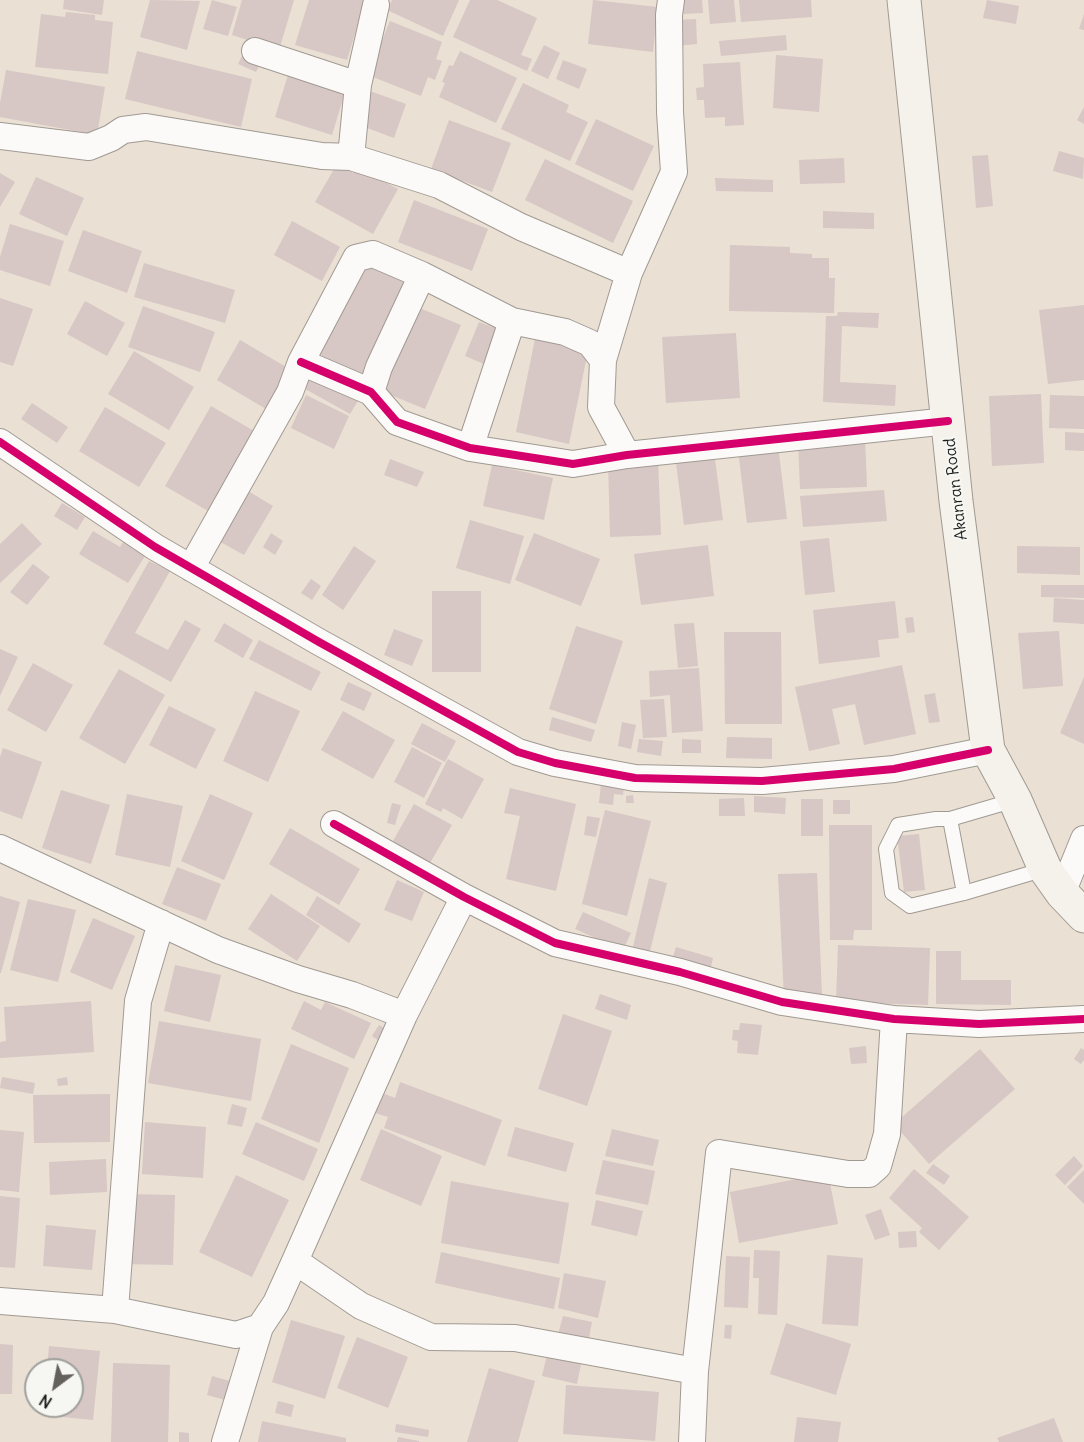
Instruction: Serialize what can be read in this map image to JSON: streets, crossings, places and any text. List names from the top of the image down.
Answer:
{
  "streets": {
    "main road": ["Akanran Road"]
  },
  "north": "bottom left"
}
